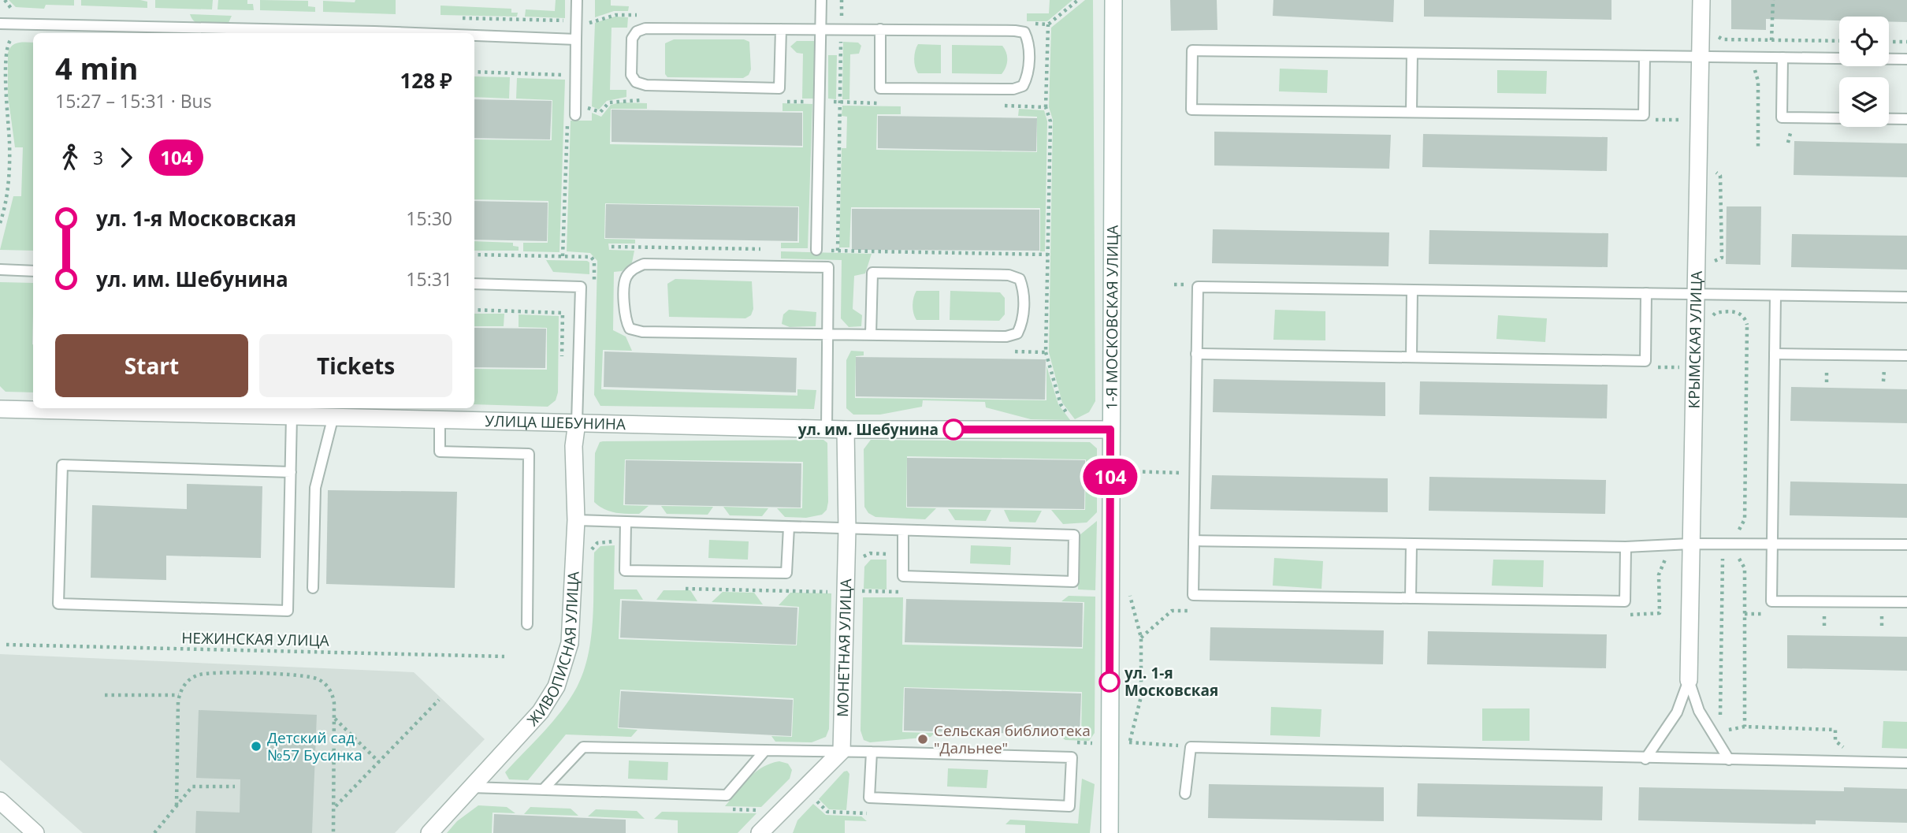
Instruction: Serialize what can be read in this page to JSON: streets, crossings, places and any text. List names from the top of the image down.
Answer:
{
  "streets": {
    "street": [
      "1-Я МОСКОВСКАЯ УЛИЦА",
      "КРЫМСКАЯ УЛИЦА",
      "УЛИЦА ШЕБУНИНА",
      "ЖИВОПИСНАЯ УЛИЦА",
      "МОНЕТНАЯ УЛИЦА"
    ],
    "path": ["НЕЖИНСКАЯ УЛИЦА"]
  },
  "crossings": [
    ["1-Я МОСКОВСКАЯ УЛИЦА", "УЛИЦА ШЕБУНИНА"],
    ["УЛИЦА ШЕБУНИНА", "ЖИВОПИСНАЯ УЛИЦА"],
    ["УЛИЦА ШЕБУНИНА", "МОНЕТНАЯ УЛИЦА"]
  ],
  "places": [
    "ул. им. Шебунина",
    "ул. 1-я Московская",
    "Сельская библиотека \"Дальнее\"",
    "Детский сад №57 Бусинка"
  ],
  "lines": ["bus line 104"],
  "page": {
    "on_map": "104",
    "heading": ["4 min", "15:27 – 15:31 · Bus", "128 ₽"],
    "legs": ["3", "104"],
    "list": [
      {
        "name": "ул. 1-я Московская",
        "value": "15:30"
      },
      {
        "name": "ул. им. Шебунина",
        "value": "15:31"
      }
    ],
    "buttons": ["Start", "Tickets"]
  }
}
